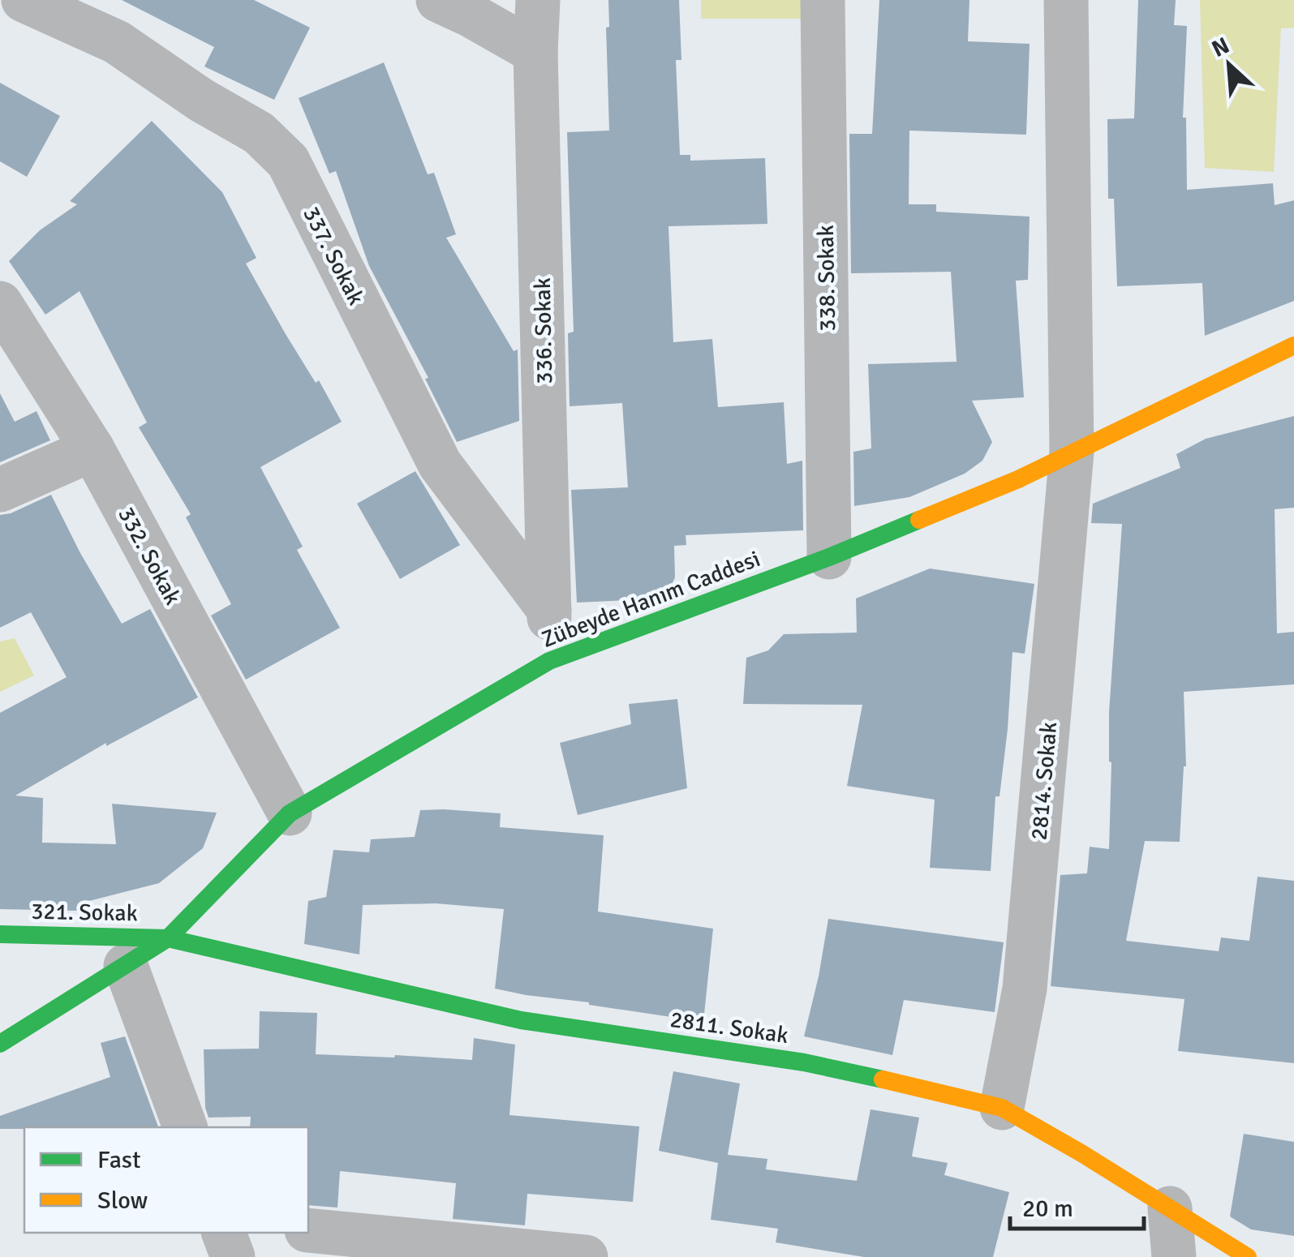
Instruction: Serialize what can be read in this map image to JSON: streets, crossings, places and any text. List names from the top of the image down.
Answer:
{
  "streets": {
    "street": [
      "337. Sokak",
      "338. Sokak",
      "336. Sokak",
      "332. Sokak",
      "Zübeyde Hanım Caddesi",
      "2814. Sokak",
      "321. Sokak",
      "2811. Sokak"
    ]
  },
  "crossings": [
    ["337. Sokak", "336. Sokak"],
    ["338. Sokak", "Zübeyde Hanım Caddesi"],
    ["336. Sokak", "Zübeyde Hanım Caddesi"],
    ["332. Sokak", "Zübeyde Hanım Caddesi"],
    ["Zübeyde Hanım Caddesi", "2814. Sokak"],
    ["Zübeyde Hanım Caddesi", "321. Sokak"],
    ["Zübeyde Hanım Caddesi", "2811. Sokak"],
    ["2814. Sokak", "2811. Sokak"],
    ["321. Sokak", "2811. Sokak"]
  ],
  "legend": ["Fast", "Slow"],
  "scale_bar": "20 m",
  "north": "top left"
}
